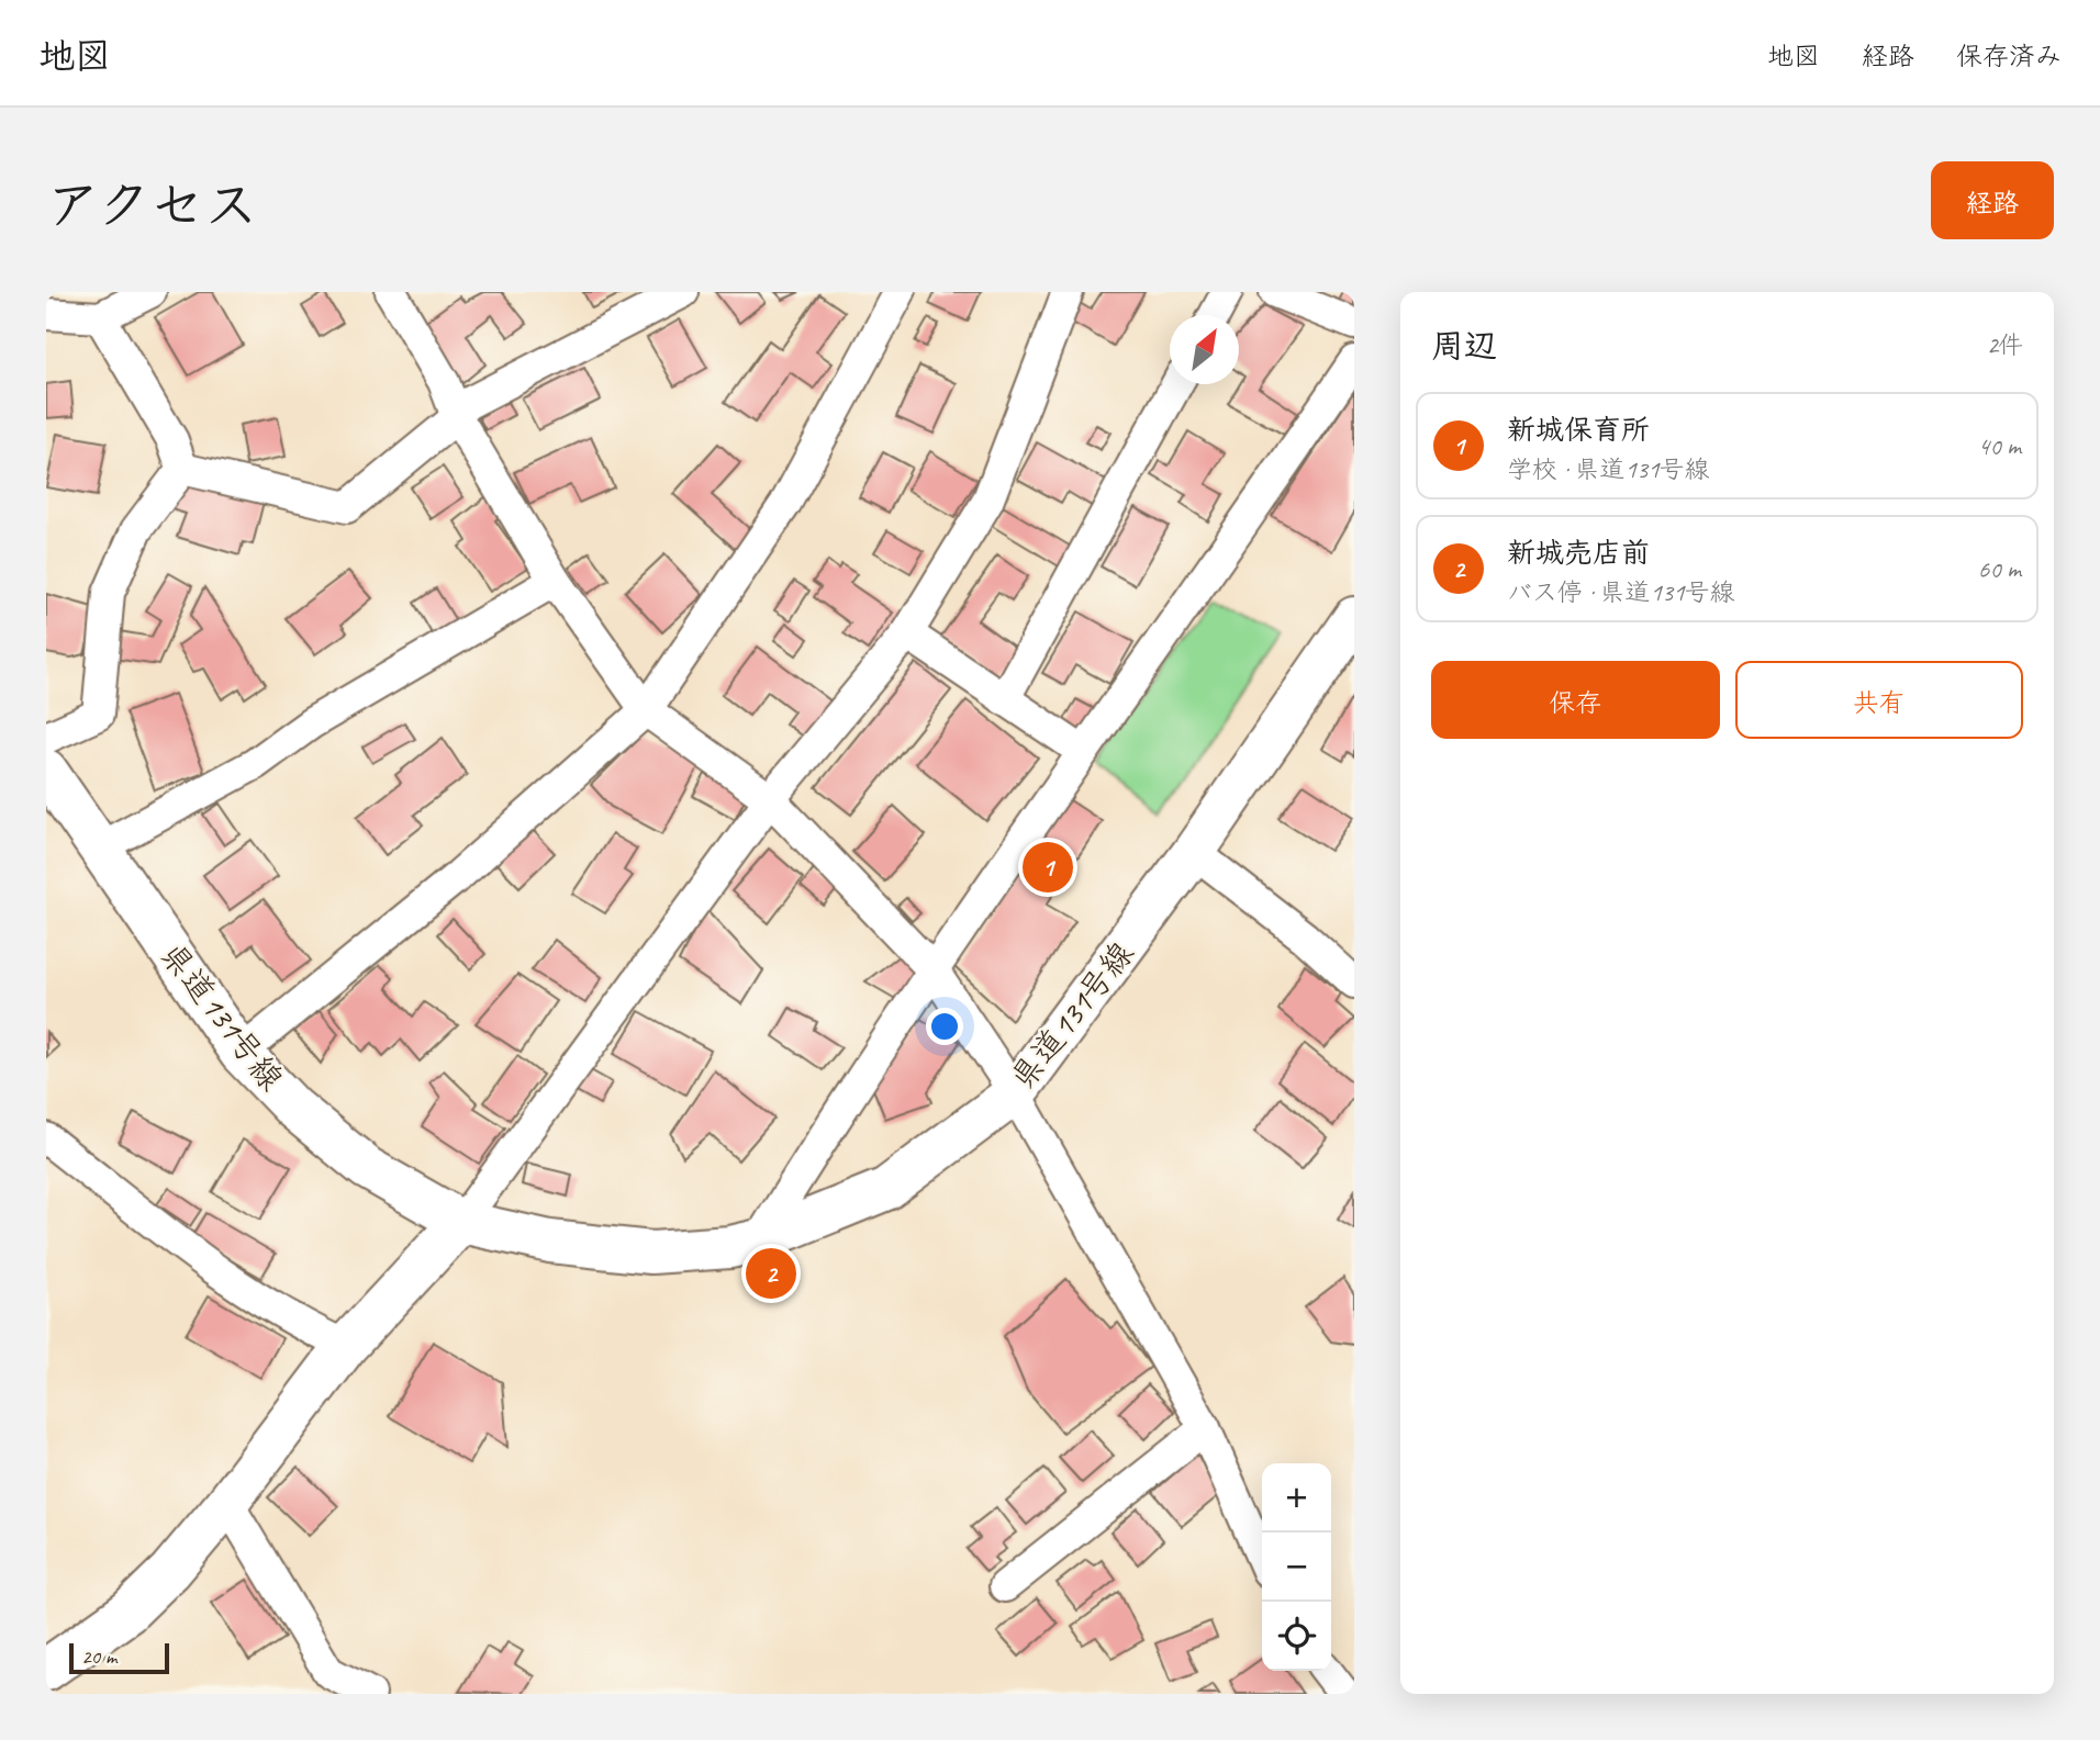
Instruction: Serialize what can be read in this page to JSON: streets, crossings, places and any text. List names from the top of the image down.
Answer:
{
  "streets": {
    "main road": ["県道131号線"]
  },
  "scale_bar": "20 m",
  "north": "top right",
  "page": {
    "header": "地図",
    "nav": ["地図", "経路", "保存済み"],
    "title": "アクセス",
    "buttons": [
      "経路",
      ["保存", "共有"]
    ],
    "heading": ["周辺", "2件"],
    "list": [
      {
        "mark": "1",
        "name": "新城保育所",
        "note": "学校 · 県道131号線",
        "value": "40 m"
      },
      {
        "mark": "2",
        "name": "新城売店前",
        "note": "バス停 · 県道131号線",
        "value": "60 m"
      }
    ],
    "pins": ["1", "2"],
    "map_buttons": ["+", "−"],
    "scale": "20 m"
  }
}
